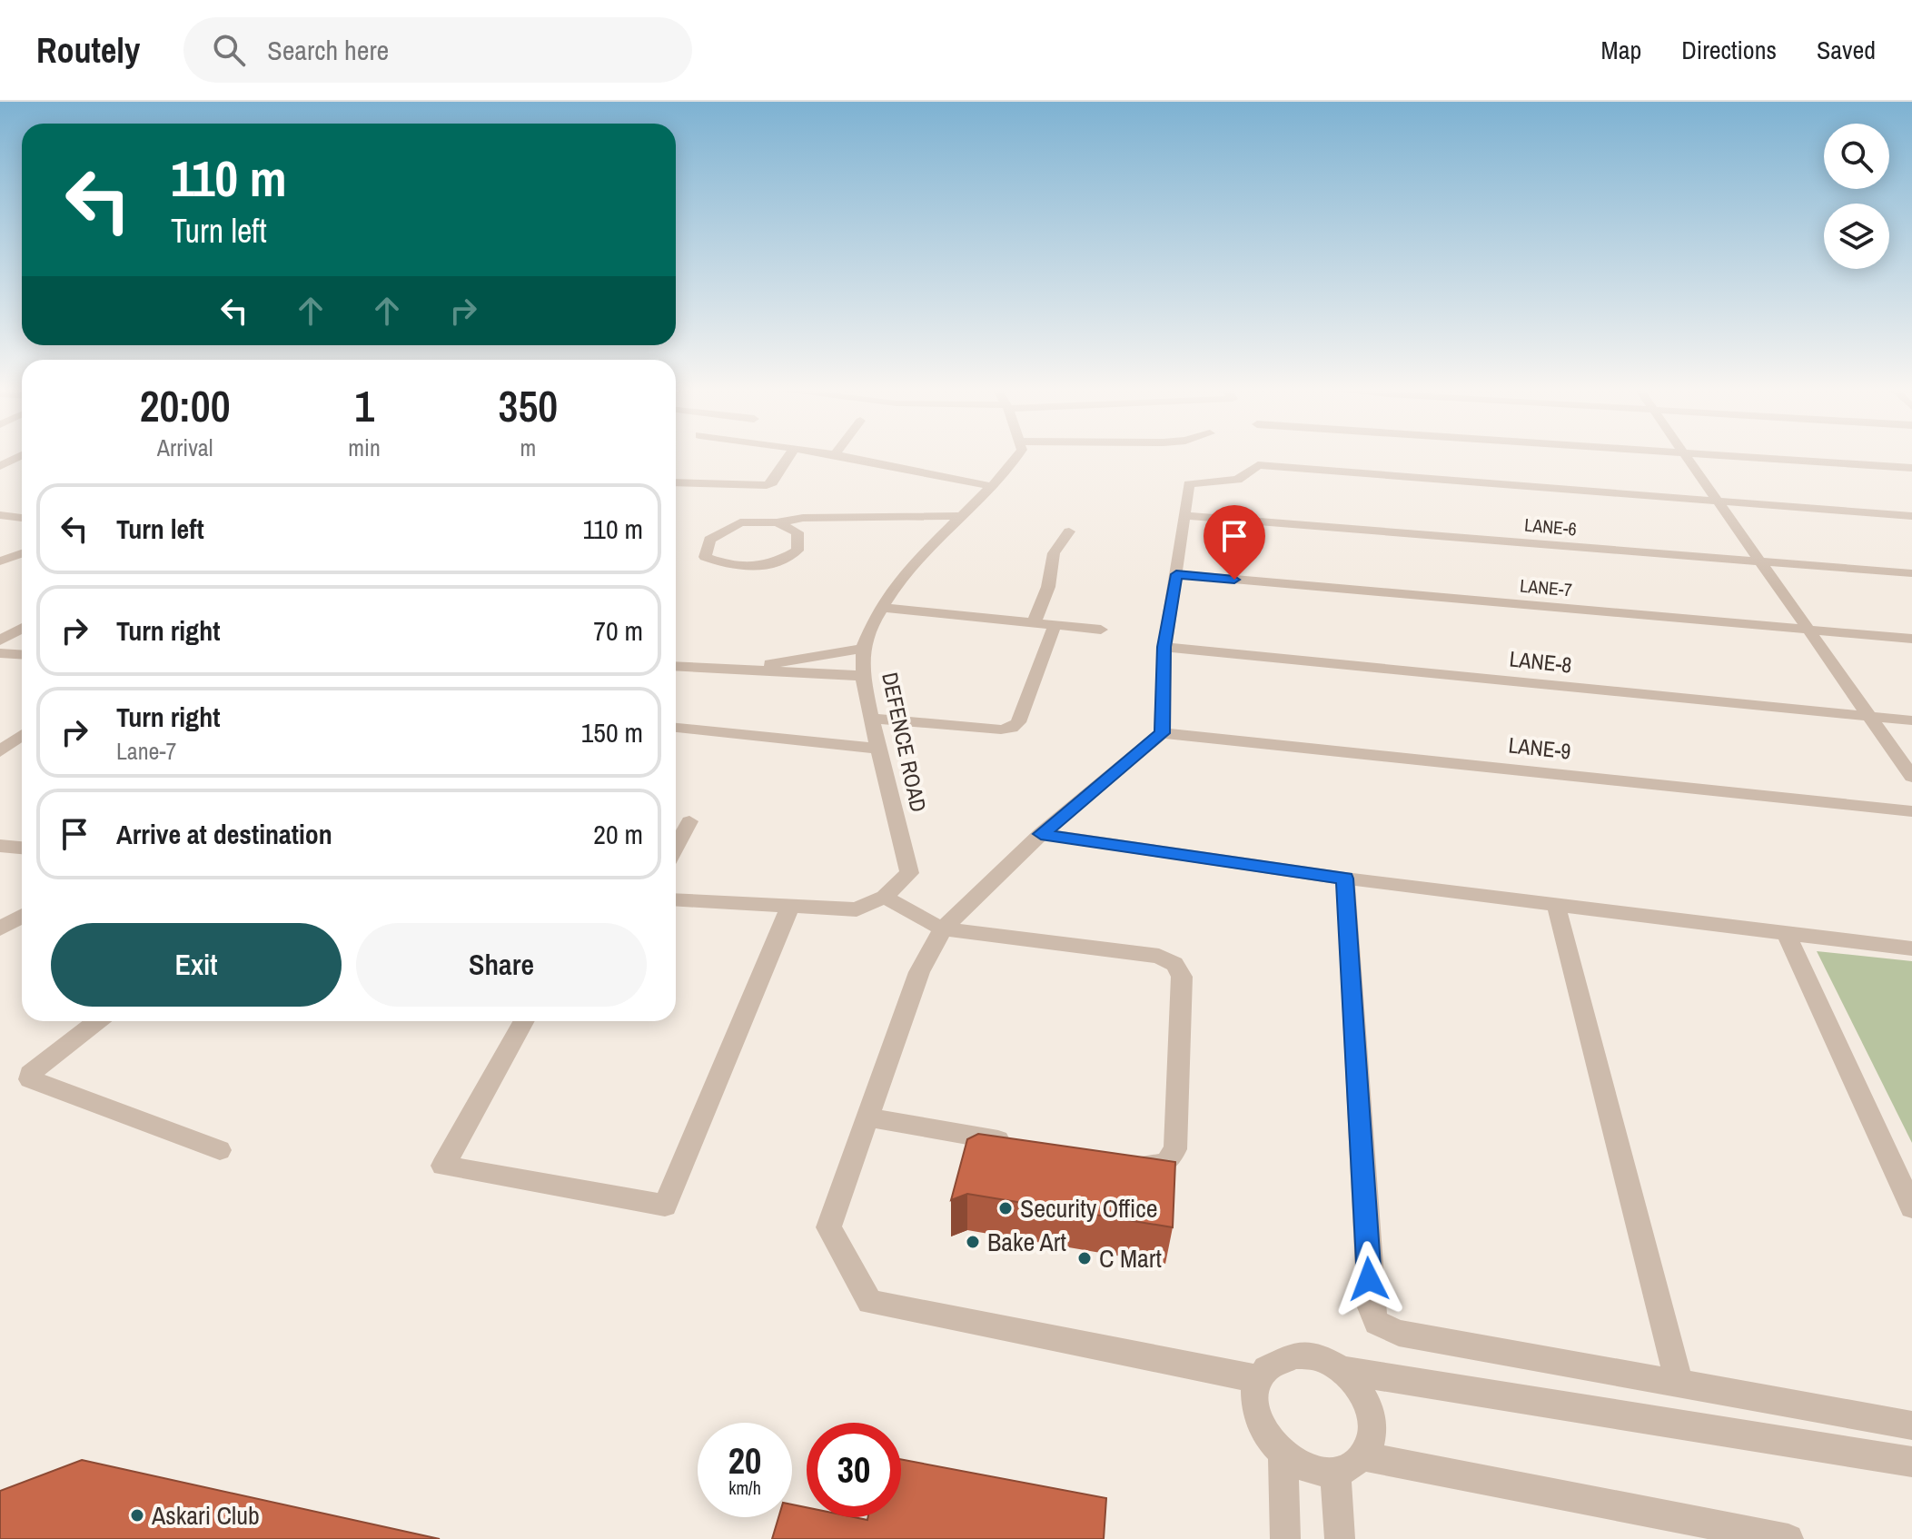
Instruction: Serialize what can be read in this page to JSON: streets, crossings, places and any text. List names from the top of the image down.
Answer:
{
  "streets": {
    "street": [
      "LANE-6",
      "LANE-7",
      "LANE-8",
      "DEFENCE ROAD",
      "LANE-9"
    ]
  },
  "places": [
    "Security Office",
    "Bake Art",
    "C Mart",
    "Askari Club"
  ],
  "page": {
    "header": "Routely",
    "search": "Search here",
    "nav": ["Map", "Directions", "Saved"],
    "turn": ["110 m", "Turn left"],
    "eta": [
      "20:00",
      "Arrival",
      "1",
      "min",
      "350",
      "m"
    ],
    "list": [
      {
        "name": "Turn left",
        "value": "110 m"
      },
      {
        "name": "Turn right",
        "value": "70 m"
      },
      {
        "name": "Turn right",
        "note": "Lane-7",
        "value": "150 m"
      },
      {
        "name": "Arrive at destination",
        "value": "20 m"
      }
    ],
    "buttons": ["Exit", "Share"],
    "speed": "20 km/h",
    "limit": "30"
  }
}
